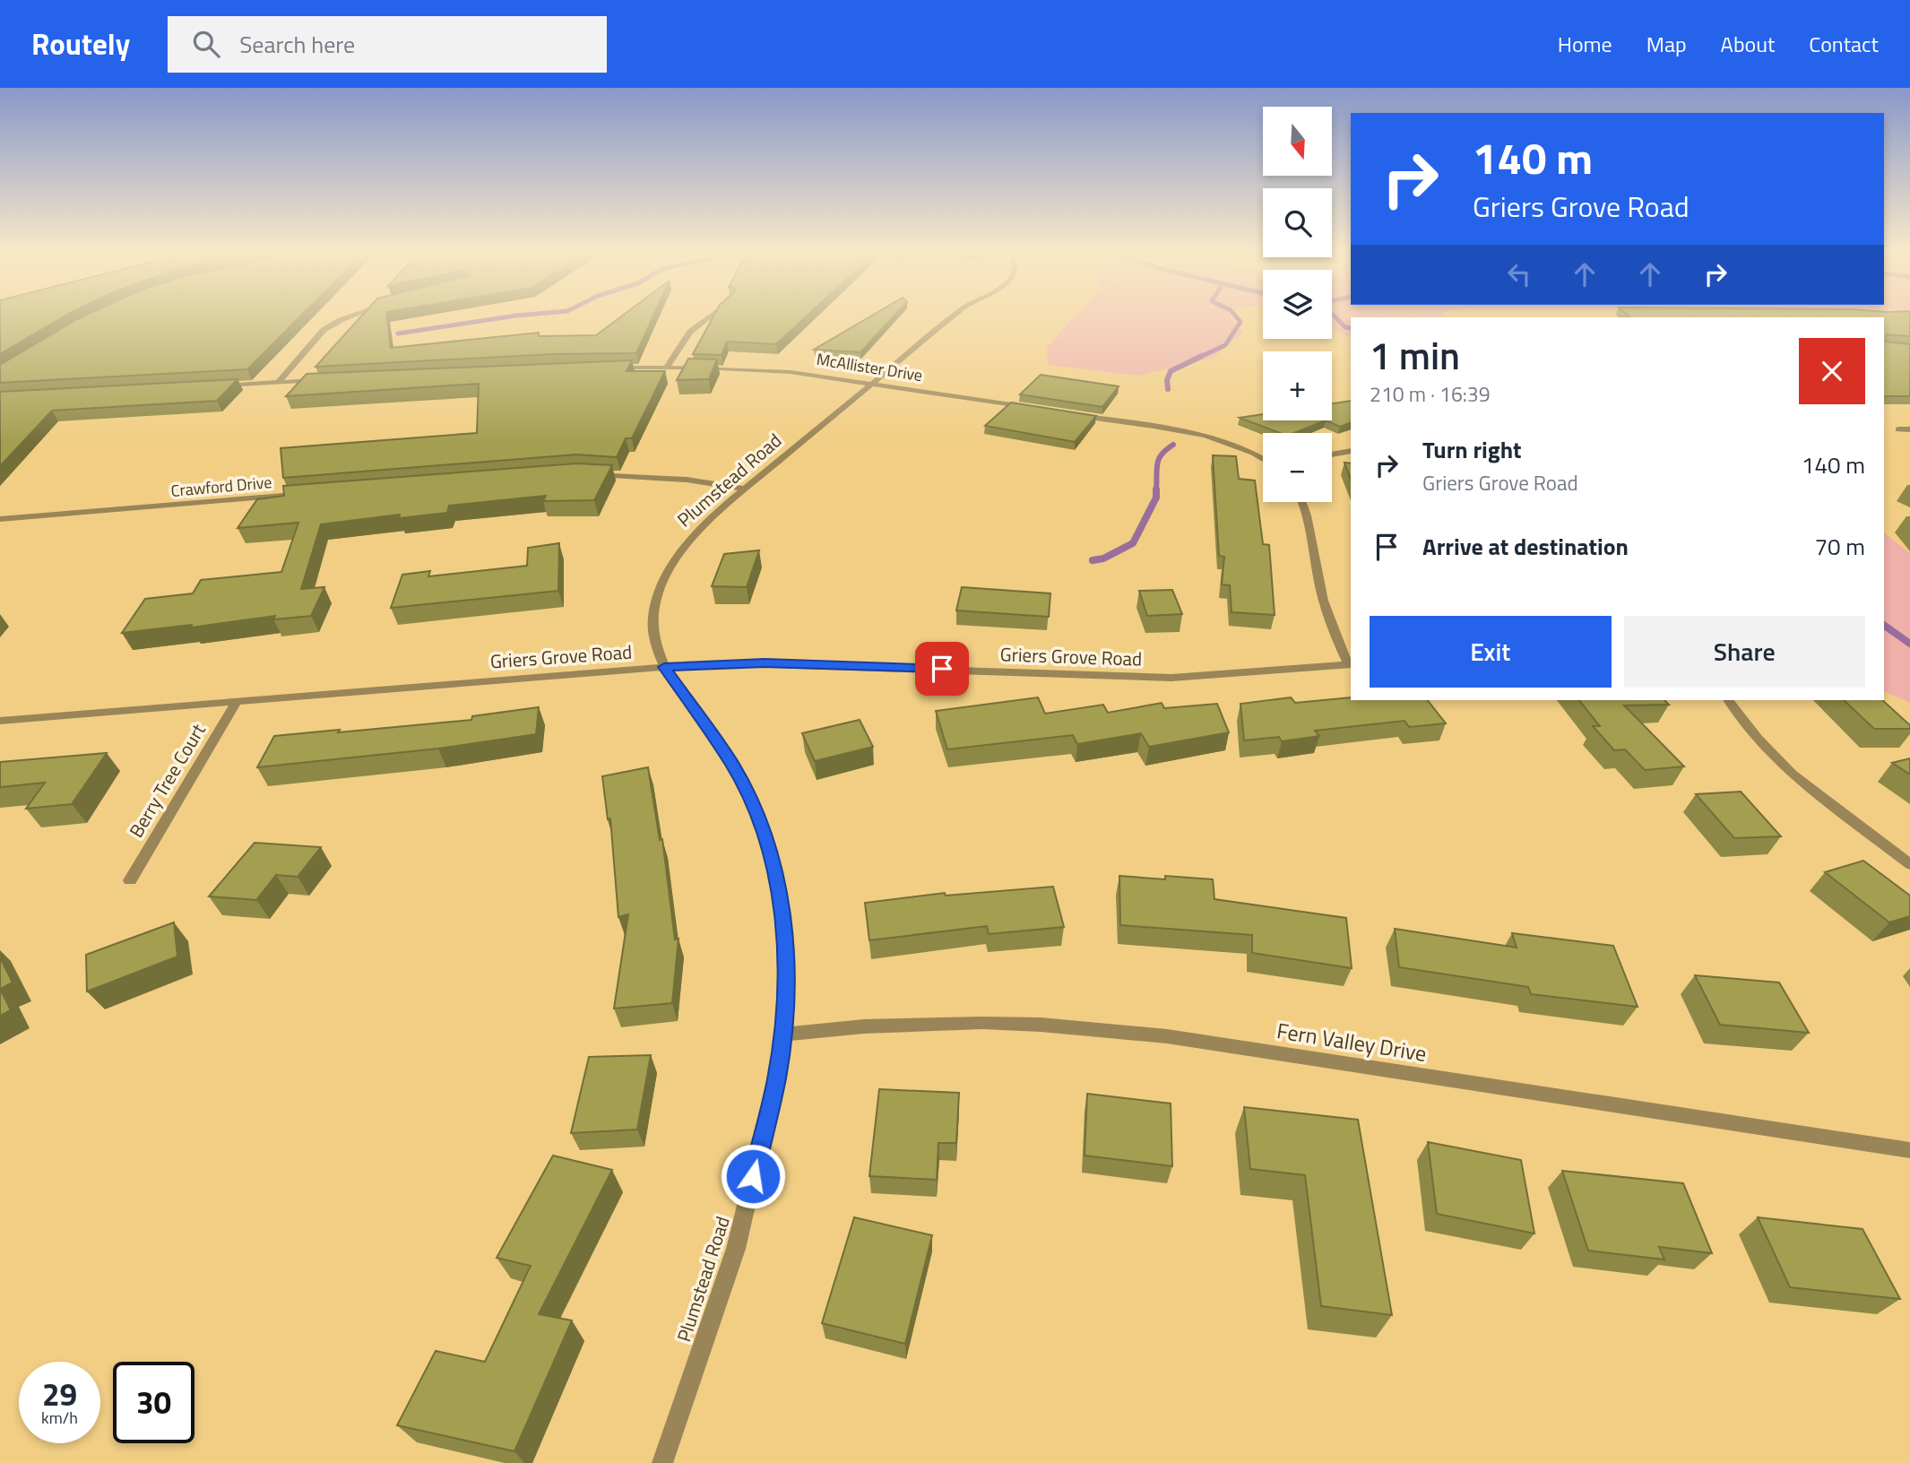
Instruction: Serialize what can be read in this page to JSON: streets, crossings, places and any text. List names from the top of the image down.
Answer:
{
  "streets": {
    "street": [
      "McAllister Drive",
      "Plumstead Road",
      "Crawford Drive",
      "Griers Grove Road",
      "Berry Tree Court",
      "Fern Valley Drive"
    ]
  },
  "crossings": [
    ["McAllister Drive", "Plumstead Road"],
    ["Plumstead Road", "Griers Grove Road"],
    ["Plumstead Road", "Fern Valley Drive"],
    ["Griers Grove Road", "Berry Tree Court"]
  ],
  "north": "bottom",
  "page": {
    "header": "Routely",
    "search": "Search here",
    "nav": [
      "Home",
      "Map",
      "About",
      "Contact"
    ],
    "map_buttons": ["+", "−"],
    "turn": ["140 m", "Griers Grove Road"],
    "heading": ["1 min", "210 m · 16:39"],
    "list": [
      {
        "name": "Turn right",
        "note": "Griers Grove Road",
        "value": "140 m"
      },
      {
        "name": "Arrive at destination",
        "value": "70 m"
      }
    ],
    "buttons": ["Exit", "Share"],
    "speed": "29 km/h",
    "limit": "30"
  }
}
